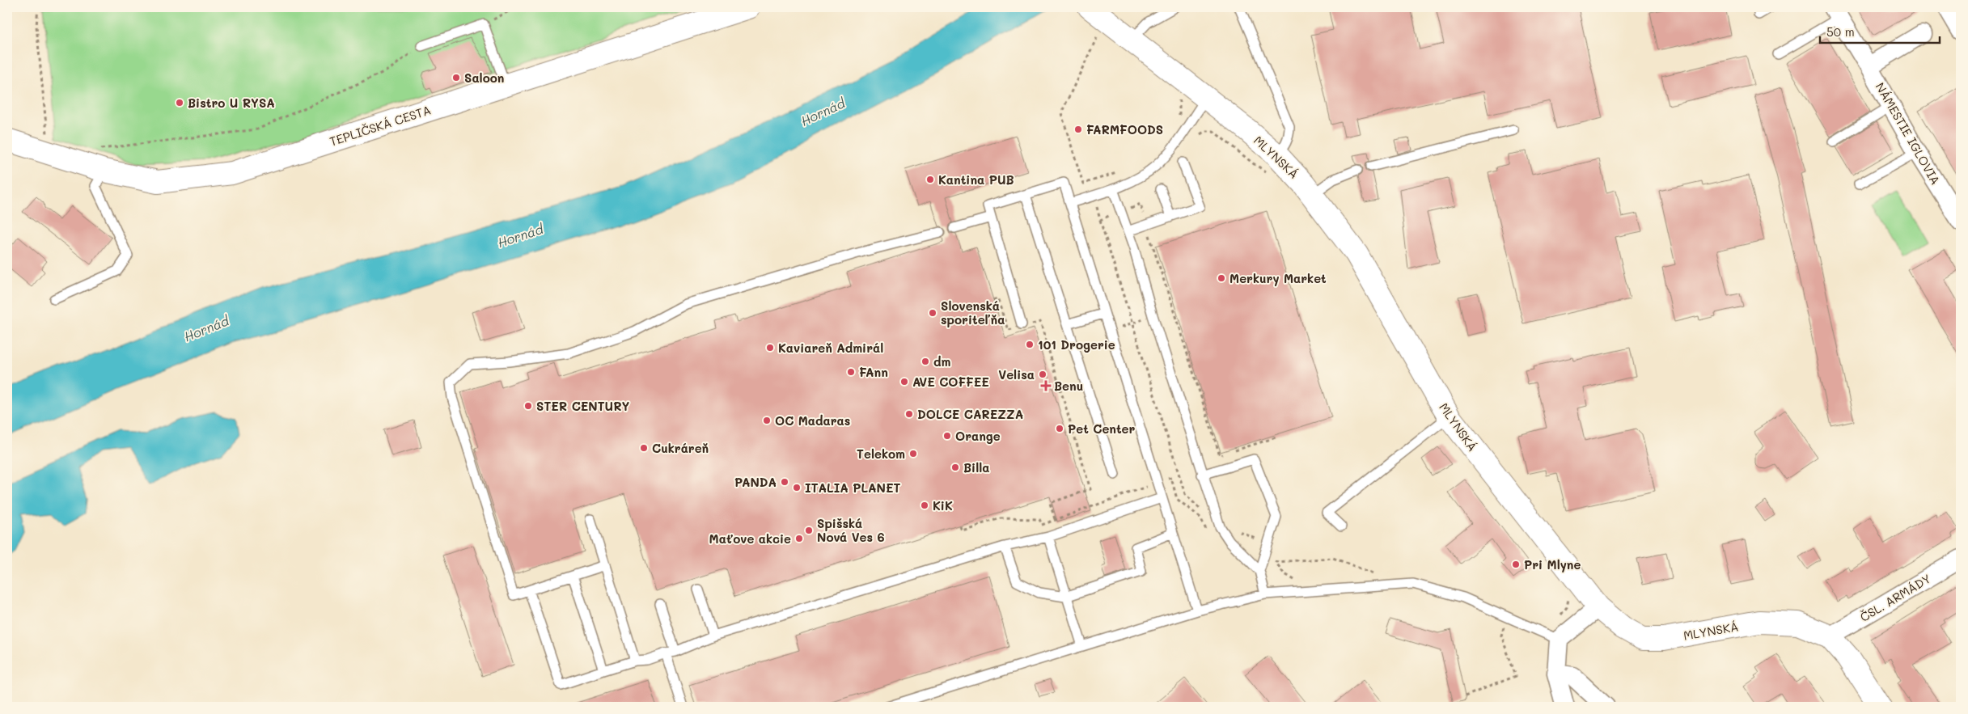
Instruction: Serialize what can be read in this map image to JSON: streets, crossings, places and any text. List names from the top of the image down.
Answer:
{
  "streets": {
    "street": [
      "TEPLIČSKÁ CESTA",
      "NÁMESTIE IGLOVIA",
      "MLYNSKÁ",
      "ČSL. ARMÁDY"
    ]
  },
  "crossings": [
    ["MLYNSKÁ", "ČSL. ARMÁDY"]
  ],
  "water": ["Hornád"],
  "places": {
    "other": [
      "Saloon",
      "Bistro U RYSA",
      "FARMFOODS",
      "Kantina PUB",
      "Merkury Market",
      "Slovenská sporiteľňa",
      "101 Drogerie",
      "Kaviareň Admirál",
      "dm",
      "FAnn",
      "Velisa",
      "AVE COFFEE",
      "STER CENTURY",
      "DOLCE CAREZZA",
      "OC Madaras",
      "Pet Center",
      "Orange",
      "Cukráreň",
      "Telekom",
      "Billa",
      "PANDA",
      "ITALIA PLANET",
      "KiK",
      "Spišská Nová Ves 6",
      "Maťove akcie",
      "Pri Mlyne"
    ],
    "health": ["Benu"]
  },
  "scale_bar": "50 m"
}
